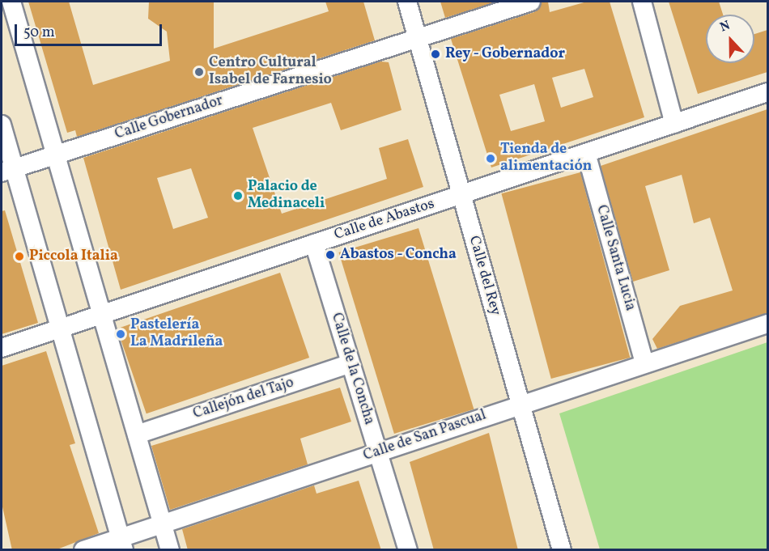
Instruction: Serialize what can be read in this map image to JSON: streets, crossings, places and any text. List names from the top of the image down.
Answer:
{
  "streets": {
    "street": [
      "Calle Gobernador",
      "Calle de Abastos",
      "Calle Santa Lucia",
      "Calle del Rey",
      "Calle de la Concha",
      "Callejón del Tajo",
      "Calle de San Pascual"
    ]
  },
  "crossings": [
    ["Calle Gobernador", "Calle del Rey"],
    ["Calle de Abastos", "Calle Santa Lucia"],
    ["Calle de Abastos", "Calle del Rey"],
    ["Calle de Abastos", "Calle de la Concha"],
    ["Calle Santa Lucia", "Calle de San Pascual"],
    ["Calle del Rey", "Calle de San Pascual"],
    ["Calle de la Concha", "Callejón del Tajo"],
    ["Calle de la Concha", "Calle de San Pascual"]
  ],
  "places": [
    "Rey - Gobernador",
    "Centro Cultural Isabel de Farnesio",
    "Tienda de alimentación",
    "Palacio de Medinaceli",
    "Abastos - Concha",
    "Piccola Italia",
    "Pastelería La Madrileña"
  ],
  "scale_bar": "50 m",
  "north": "top"
}
